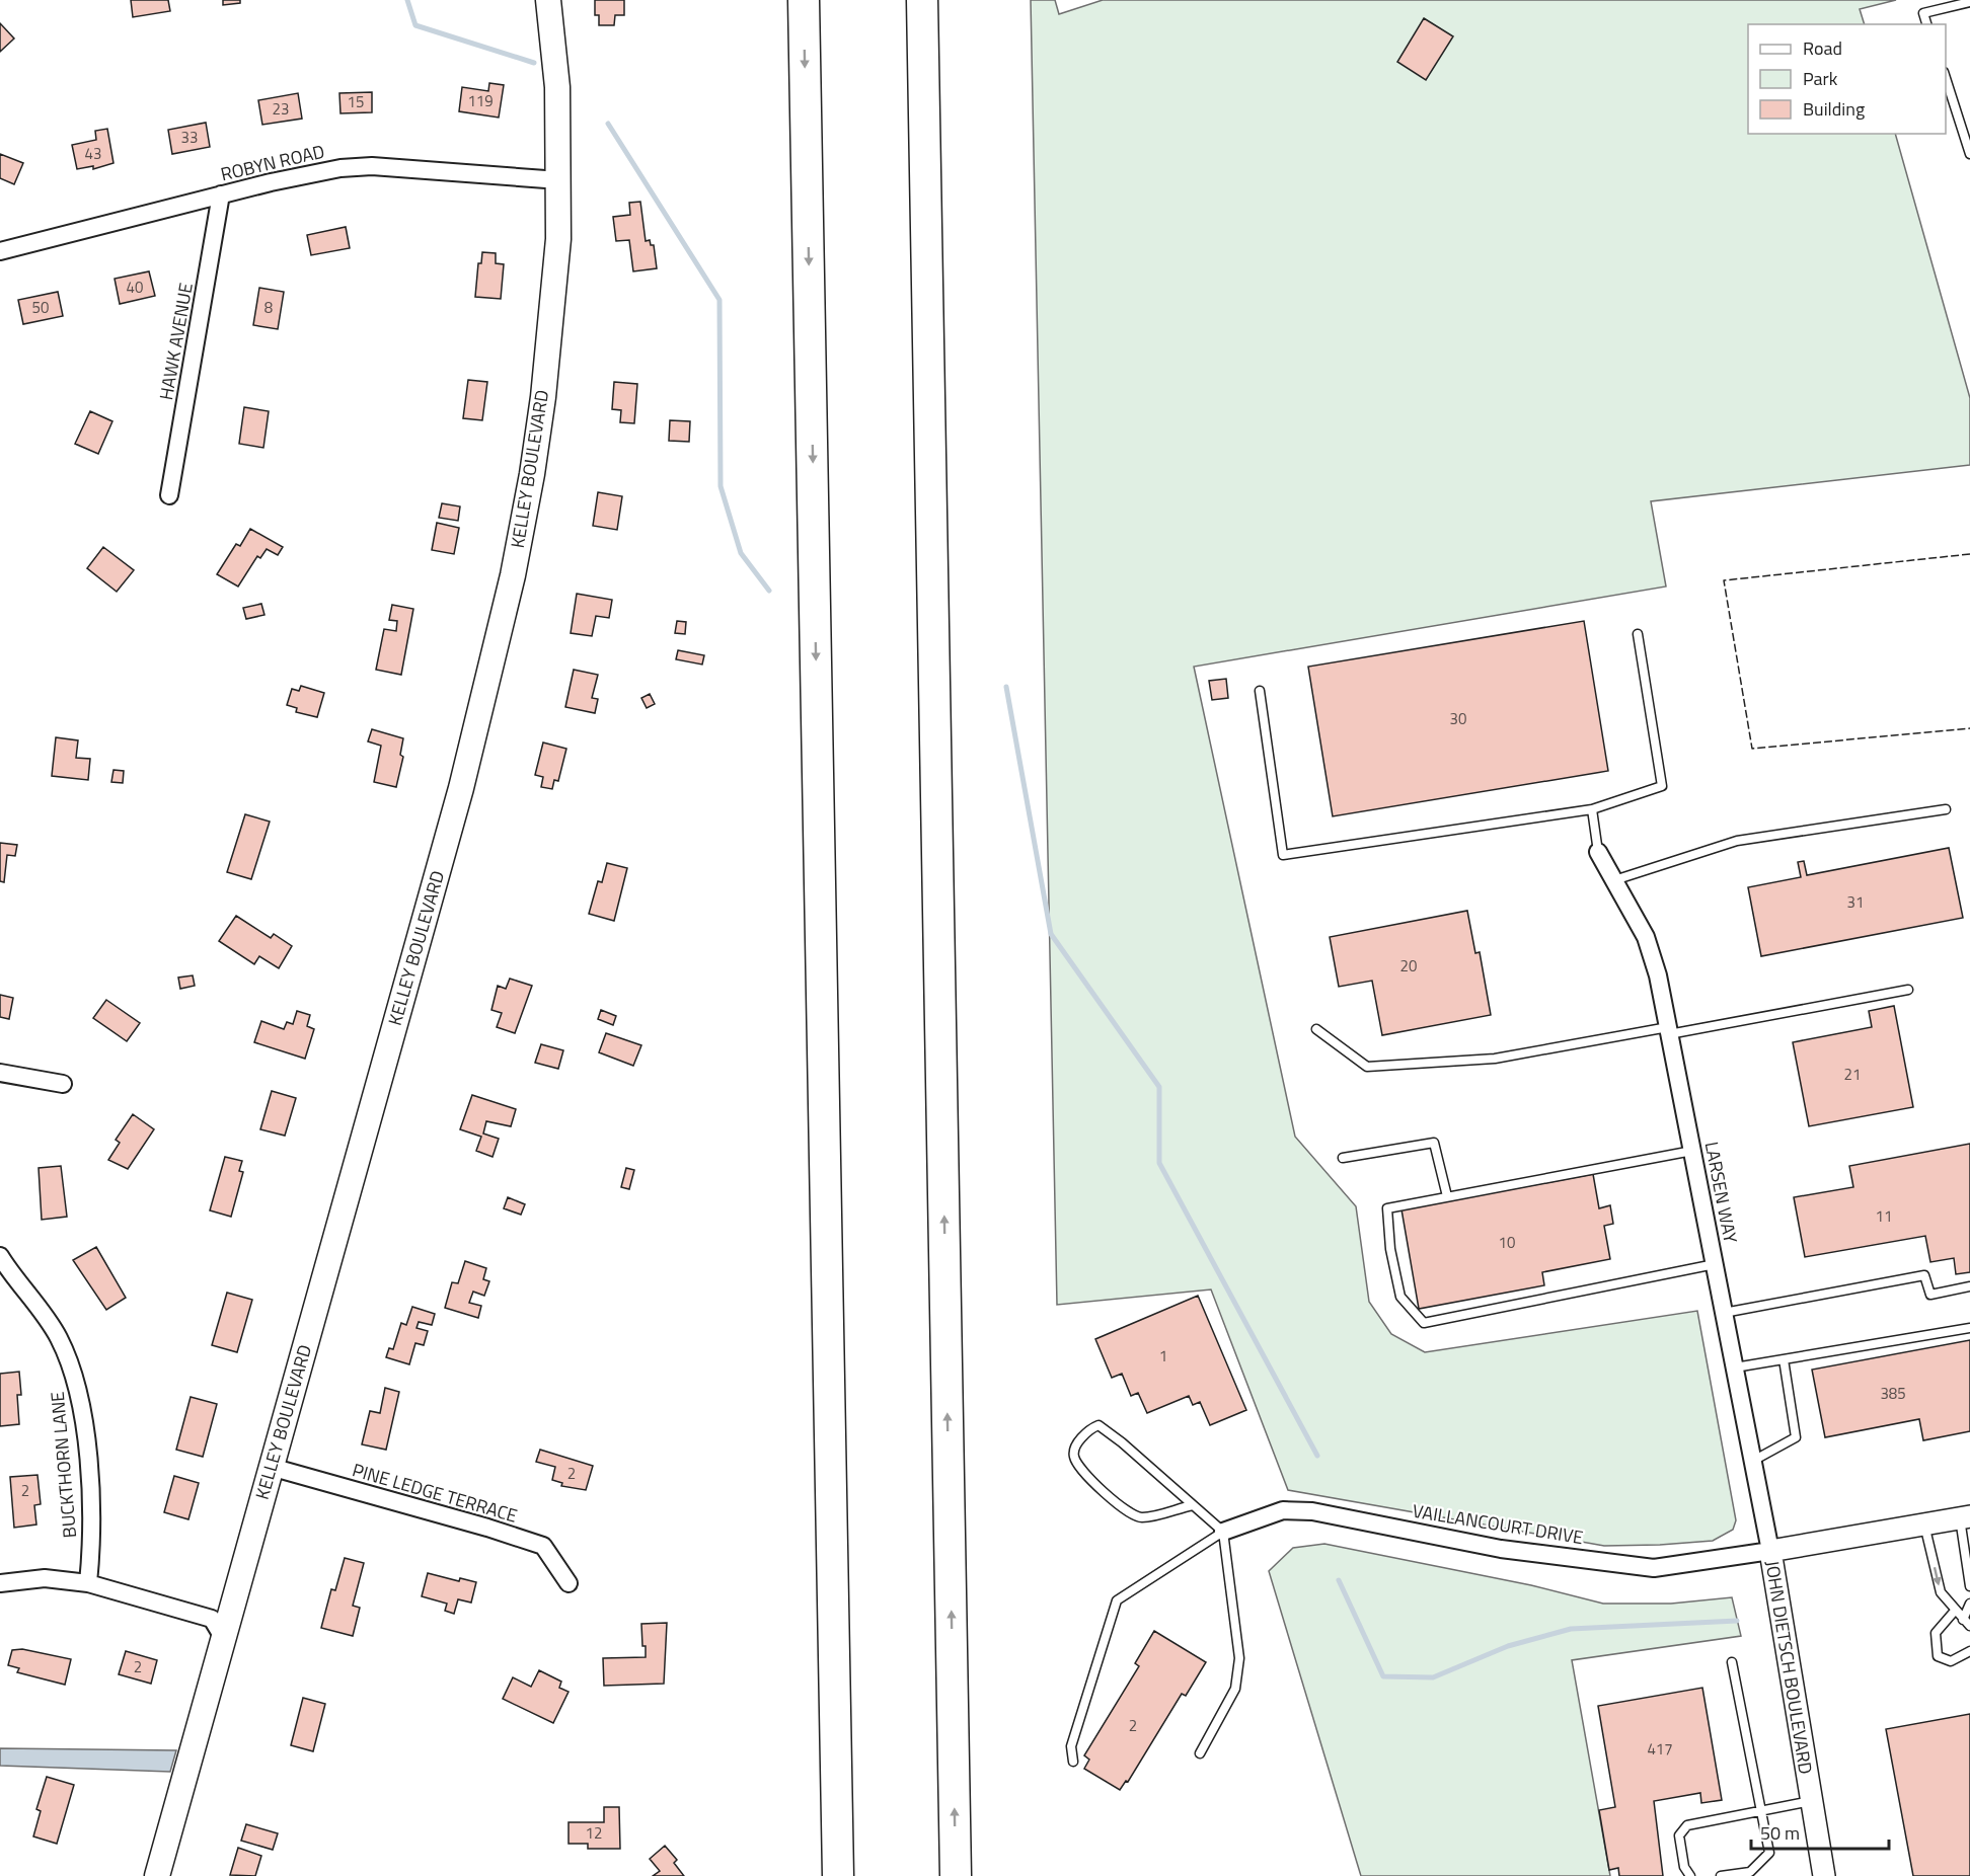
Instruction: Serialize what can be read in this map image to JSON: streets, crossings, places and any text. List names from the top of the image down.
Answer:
{
  "streets": {
    "main road": ["KELLEY BOULEVARD"],
    "street": [
      "ROBYN ROAD",
      "HAWK AVENUE",
      "LARSEN WAY",
      "BUCKTHORN LANE",
      "PINE LEDGE TERRACE",
      "VAILLANCOURT DRIVE",
      "JOHN DIETSCH BOULEVARD"
    ]
  },
  "crossings": [
    ["ROBYN ROAD", "HAWK AVENUE"],
    ["ROBYN ROAD", "KELLEY BOULEVARD"],
    ["KELLEY BOULEVARD", "PINE LEDGE TERRACE"],
    ["LARSEN WAY", "VAILLANCOURT DRIVE"],
    ["LARSEN WAY", "JOHN DIETSCH BOULEVARD"],
    ["VAILLANCOURT DRIVE", "JOHN DIETSCH BOULEVARD"]
  ],
  "house_numbers": [
    "119",
    "15",
    "23",
    "33",
    "43",
    "40",
    "50",
    "8",
    "30",
    "31",
    "20",
    "21",
    "11",
    "10",
    "1",
    "385",
    "2",
    "2",
    "2",
    "2",
    "417",
    "12"
  ],
  "legend": ["Road", "Park", "Building"],
  "scale_bar": "50 m"
}
